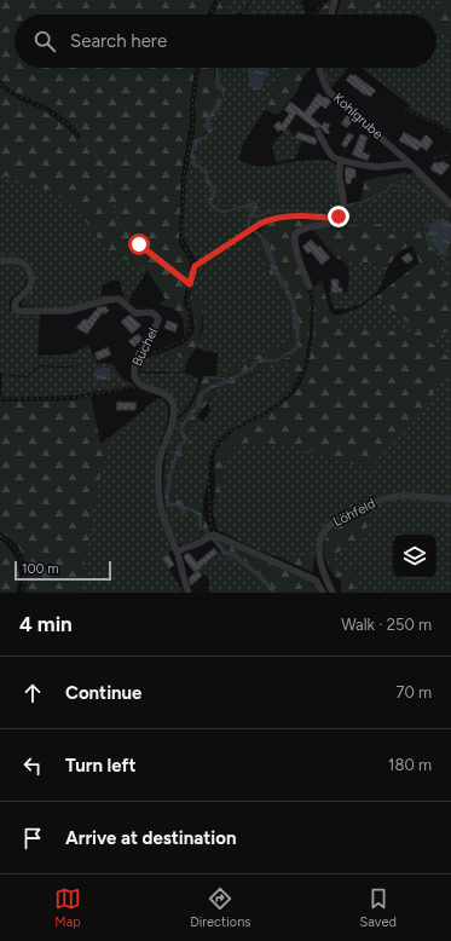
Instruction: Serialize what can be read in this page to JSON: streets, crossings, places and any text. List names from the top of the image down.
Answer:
{
  "streets": {
    "street": ["Kohlgrube", "Büchel", "Löhfeld"]
  },
  "scale_bar": "100 m",
  "page": {
    "search": "Search here",
    "scale": "100 m",
    "heading": ["4 min", "Walk · 250 m"],
    "list": [
      ["Continue", "70 m"],
      ["Turn left", "180 m"],
      "Arrive at destination"
    ],
    "nav": ["Map", "Directions", "Saved"]
  }
}
